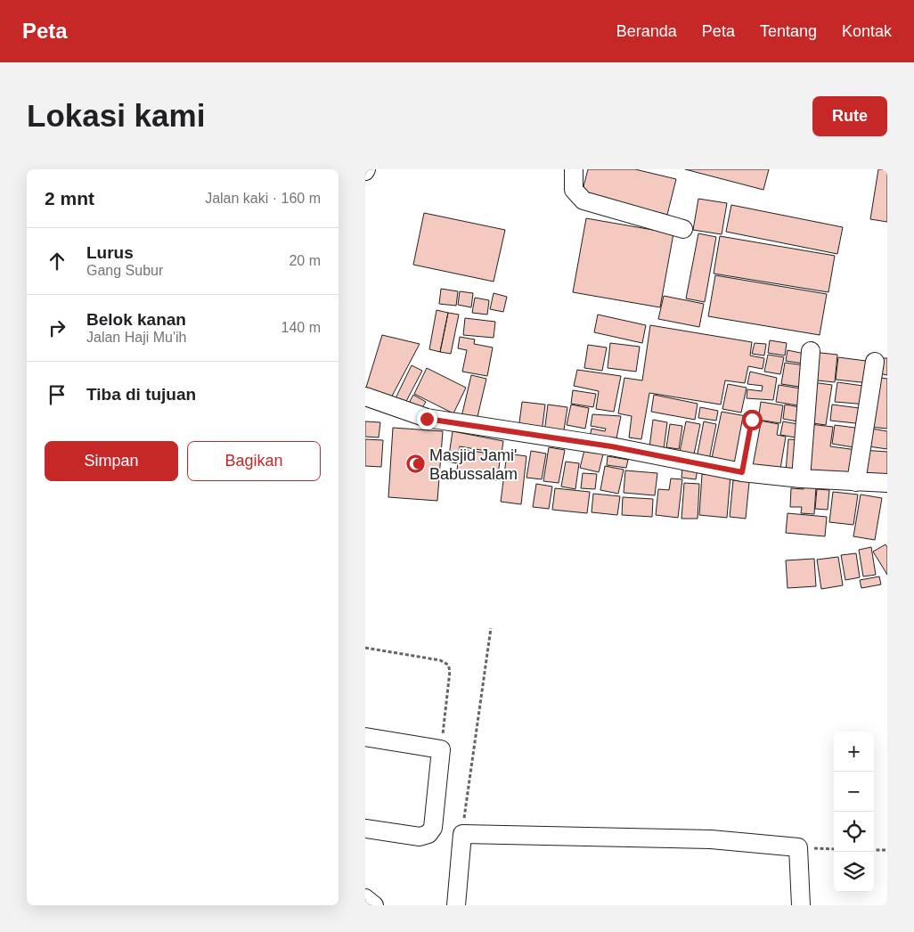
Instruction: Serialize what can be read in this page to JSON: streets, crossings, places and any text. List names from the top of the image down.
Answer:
{
  "places": {
    "mosque": ["Masjid Jami' Babussalam"]
  },
  "page": {
    "header": "Peta",
    "nav": [
      "Beranda",
      "Peta",
      "Tentang",
      "Kontak"
    ],
    "buttons": [
      "Rute",
      ["Simpan", "Bagikan"]
    ],
    "title": "Lokasi kami",
    "heading": ["2 mnt", "Jalan kaki · 160 m"],
    "list": [
      ["Lurus", "Gang Subur", "20 m"],
      ["Belok kanan", "Jalan Haji Mu'ih", "140 m"],
      "Tiba di tujuan"
    ],
    "map_buttons": ["+", "−"]
  }
}
